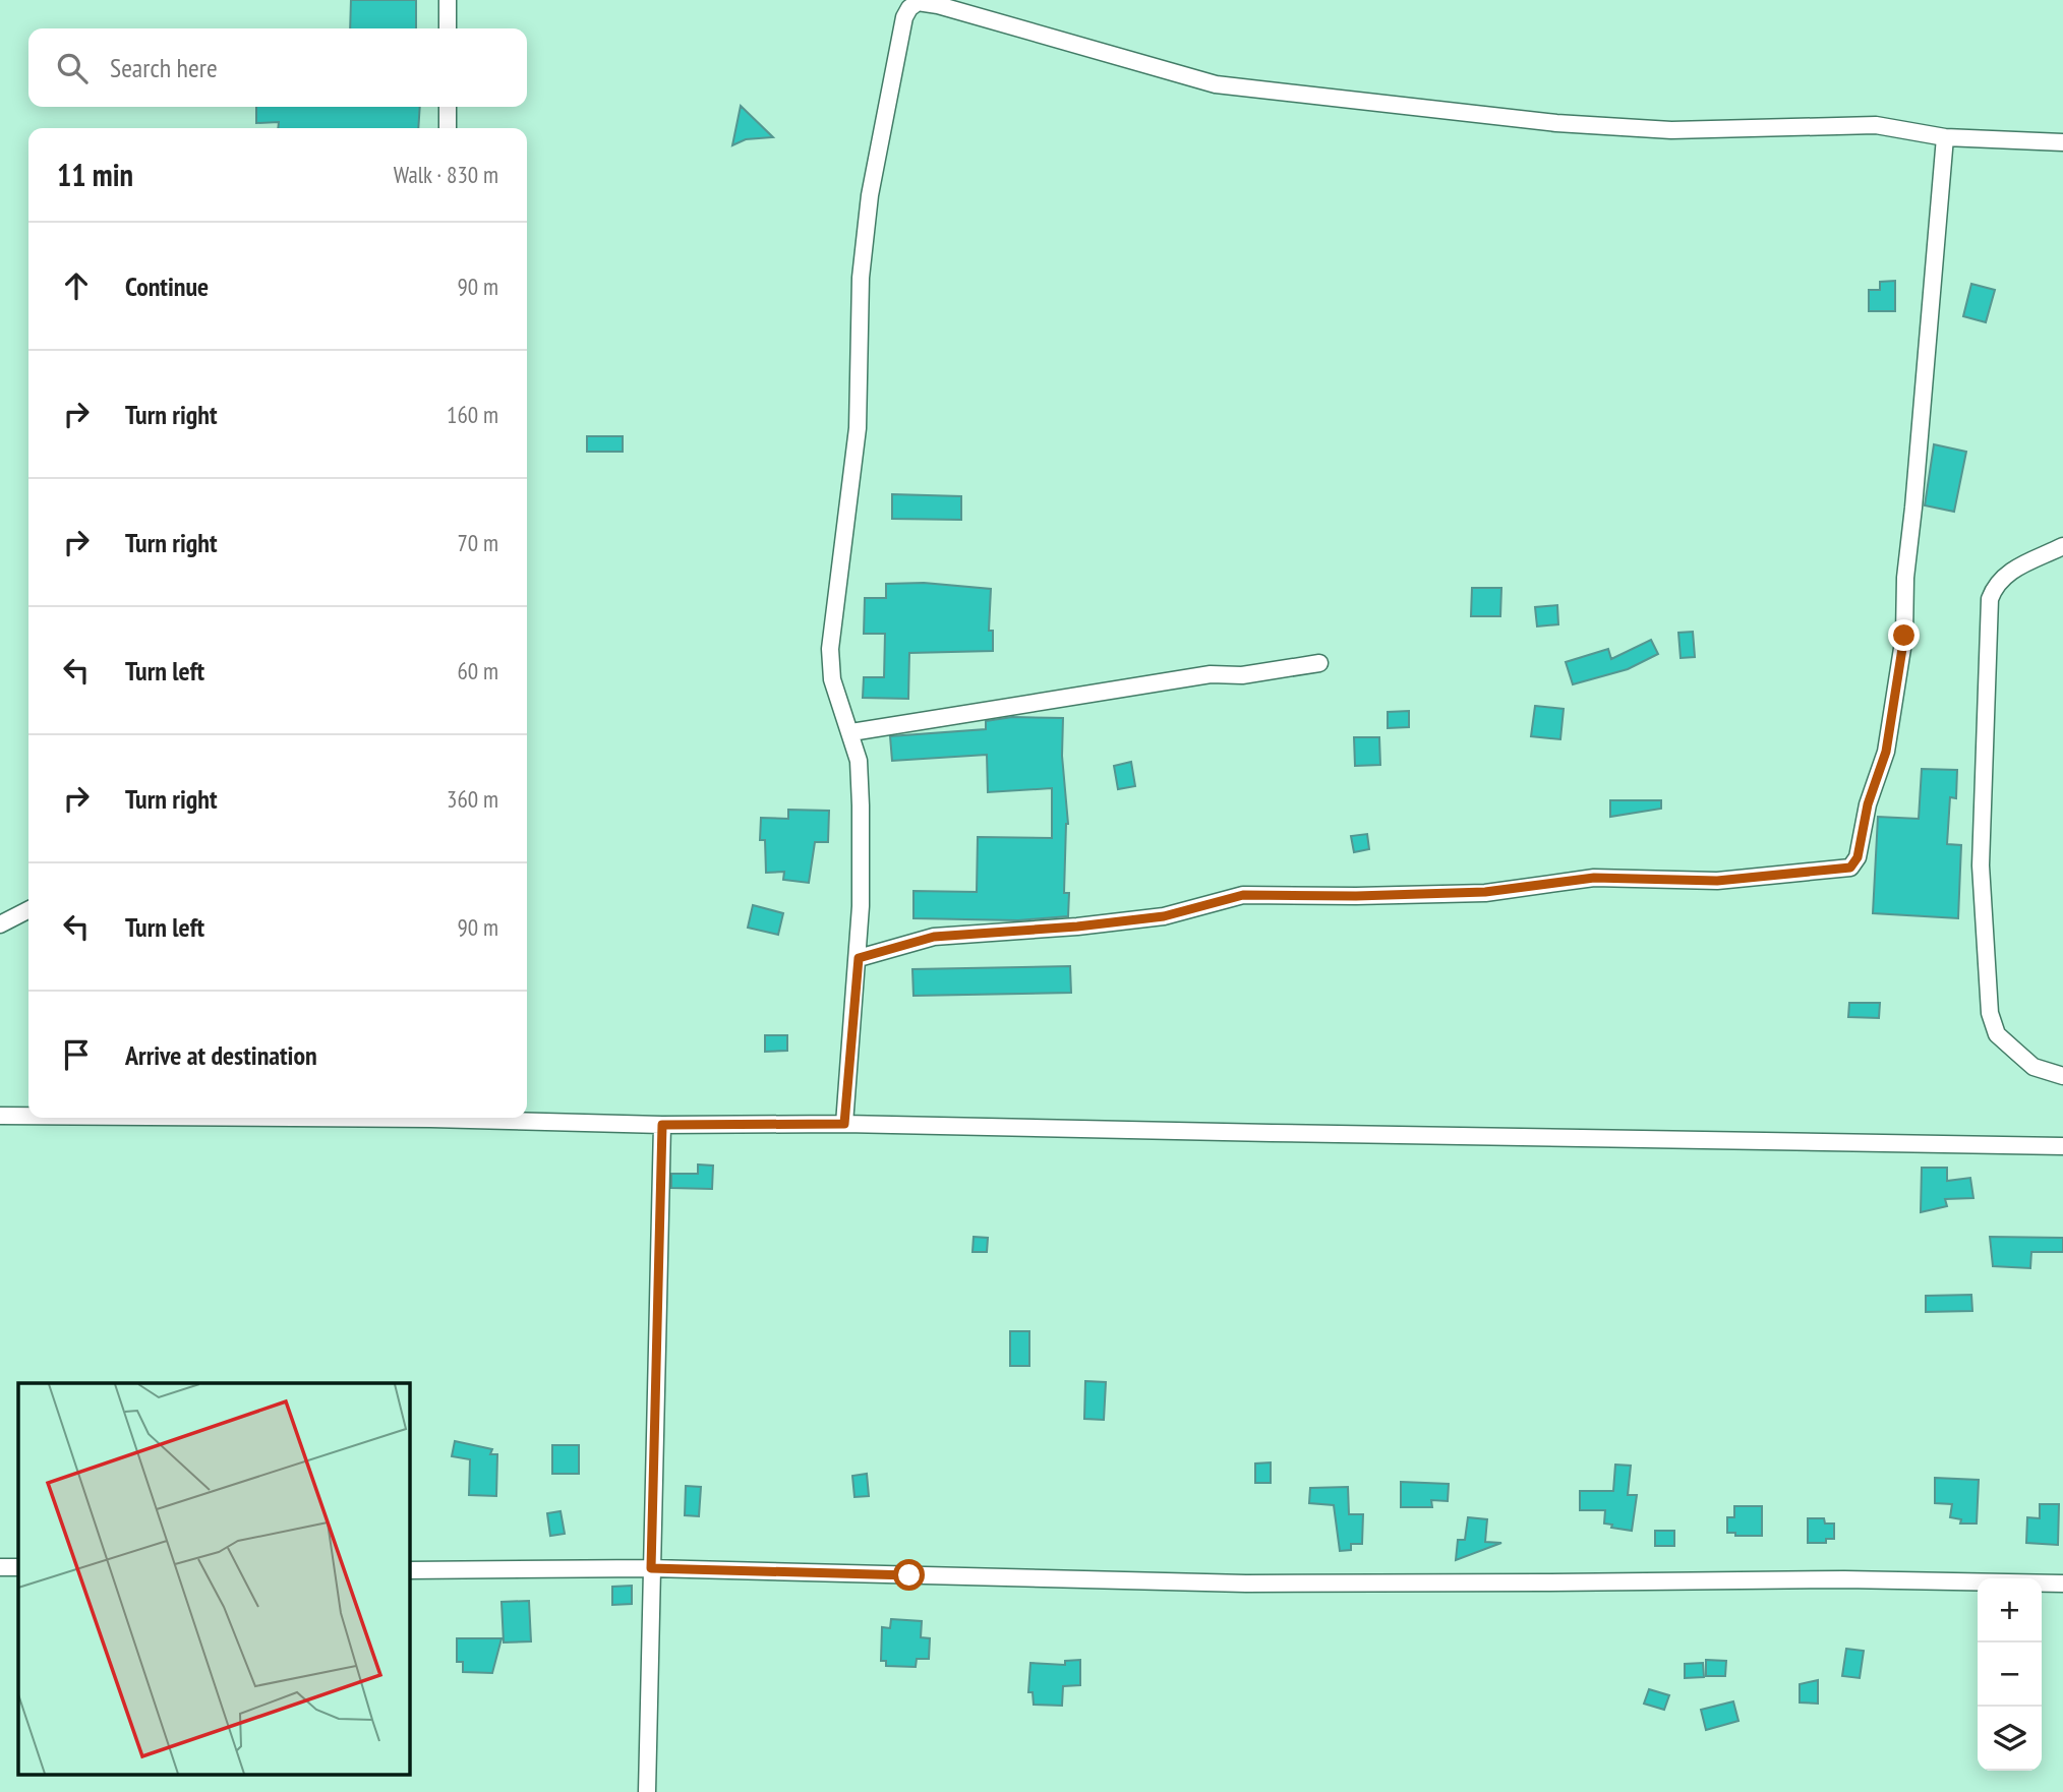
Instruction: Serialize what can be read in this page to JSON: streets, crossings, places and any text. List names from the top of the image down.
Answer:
{
  "page": {
    "search": "Search here",
    "heading": ["11 min", "Walk · 830 m"],
    "list": [
      ["Continue", "90 m"],
      ["Turn right", "160 m"],
      ["Turn right", "70 m"],
      ["Turn left", "60 m"],
      ["Turn right", "360 m"],
      ["Turn left", "90 m"],
      "Arrive at destination"
    ],
    "map_buttons": ["+", "−"]
  }
}
